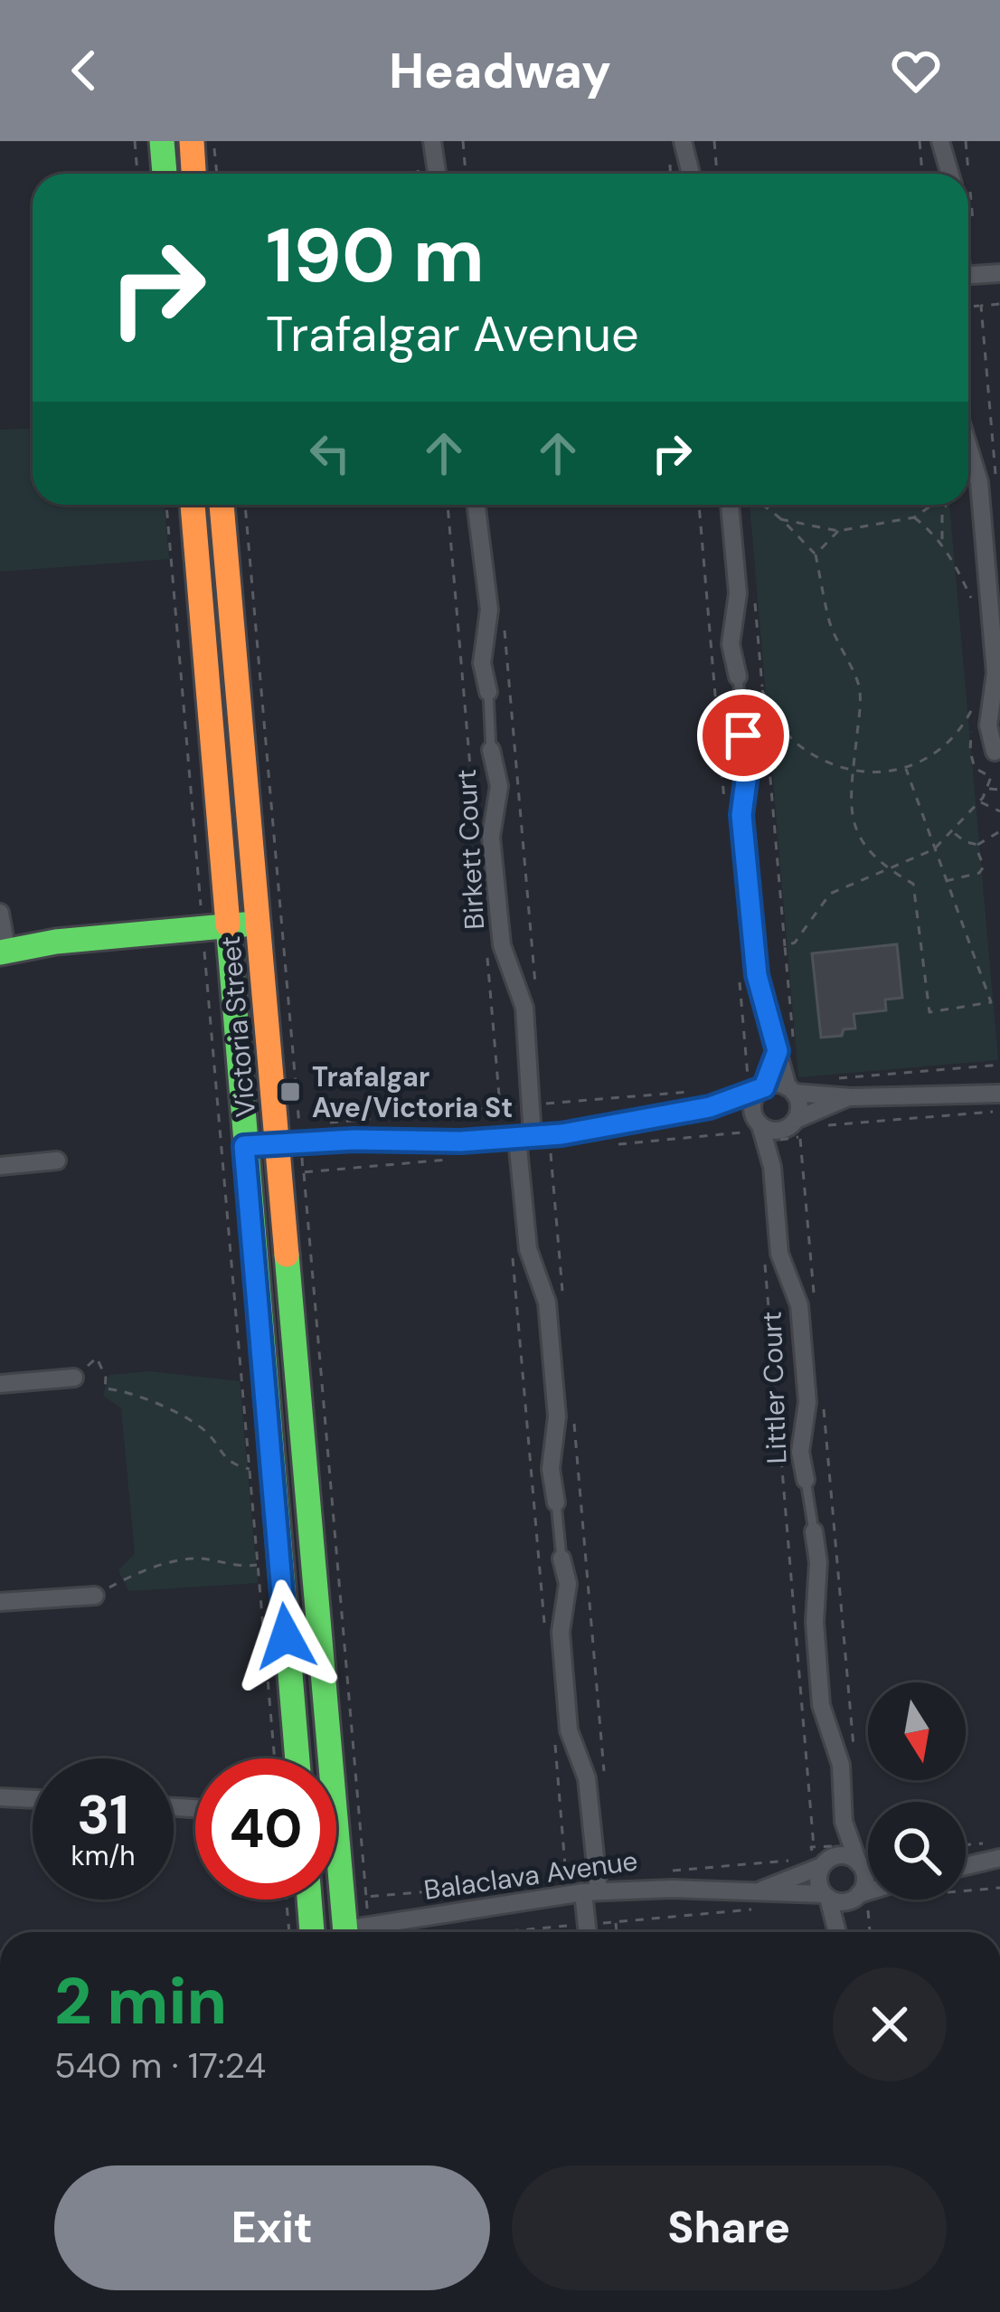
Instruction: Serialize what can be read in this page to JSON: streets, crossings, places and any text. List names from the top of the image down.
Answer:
{
  "streets": {
    "street": [
      "Birkett Court",
      "Victoria Street",
      "Littler Court",
      "Balaclava Avenue"
    ]
  },
  "places": {
    "transit": ["Trafalgar Ave/Victoria St"]
  },
  "north": "bottom",
  "page": {
    "header": "Headway",
    "turn": ["190 m", "Trafalgar Avenue"],
    "speed": "31 km/h",
    "limit": "40",
    "heading": ["2 min", "540 m · 17:24"],
    "buttons": ["Exit", "Share"]
  }
}
